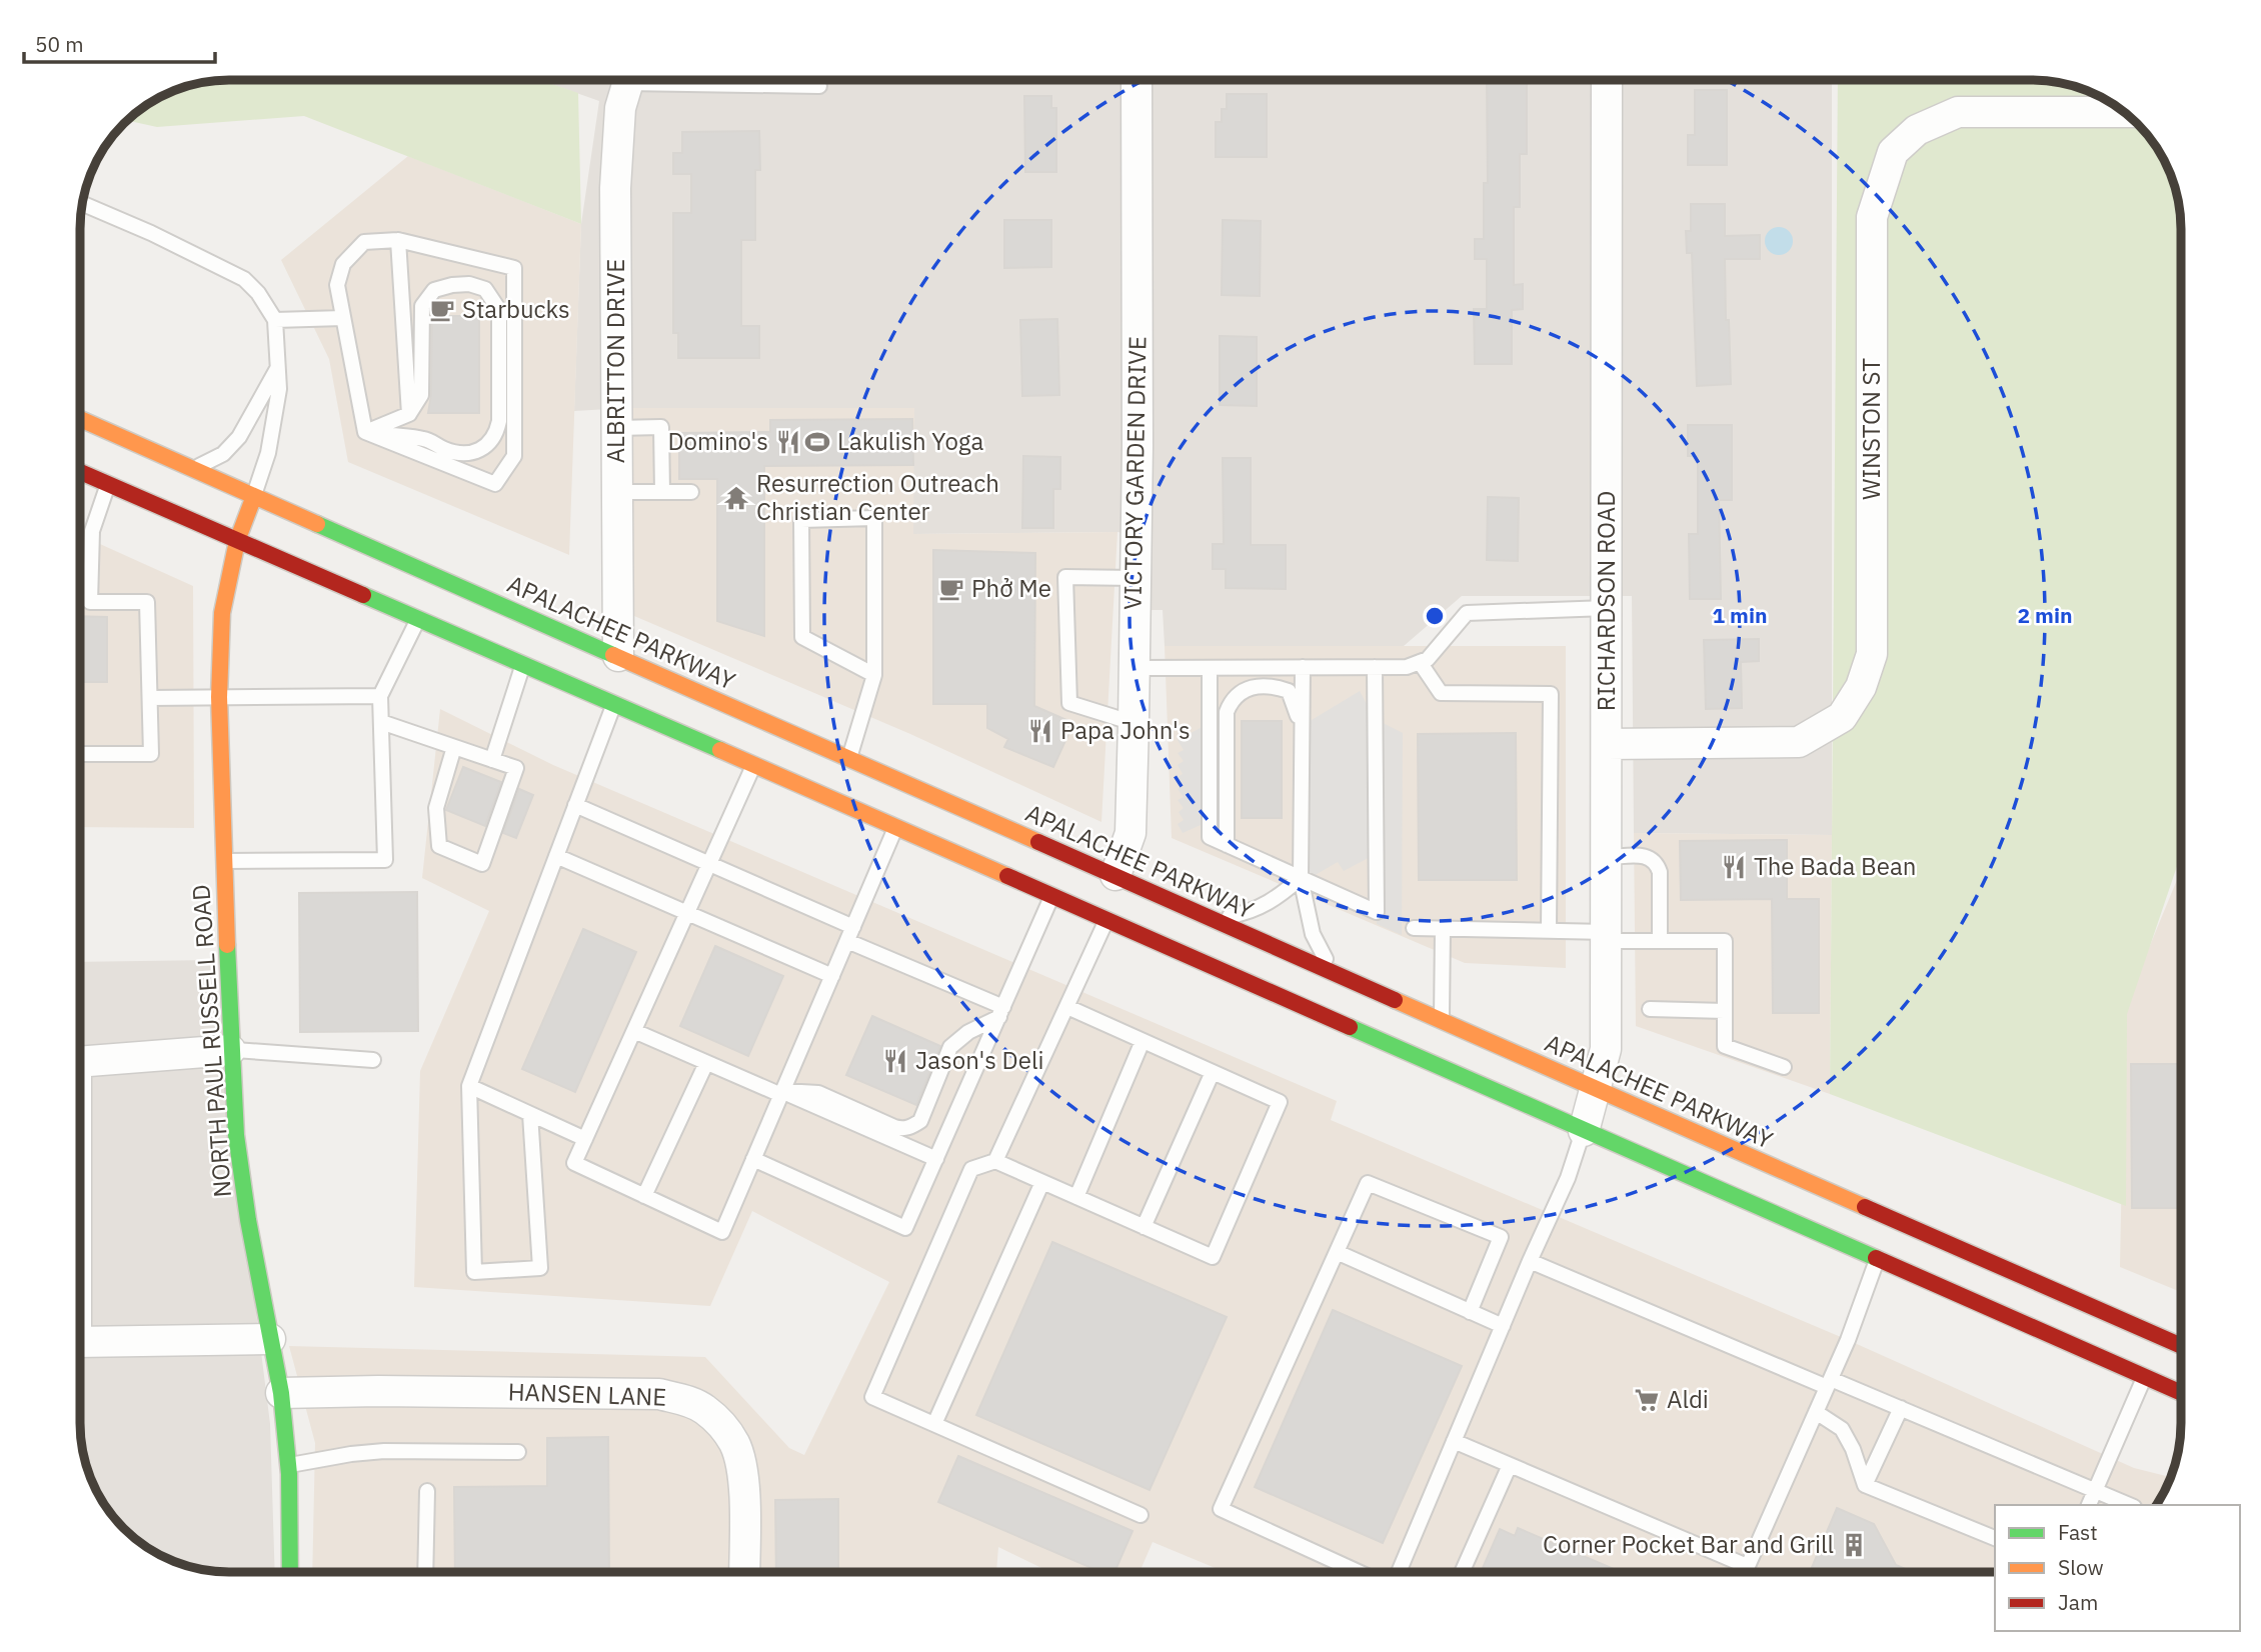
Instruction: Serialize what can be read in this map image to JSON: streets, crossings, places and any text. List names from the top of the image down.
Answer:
{
  "streets": {
    "main road": ["APALACHEE PARKWAY", "NORTH PAUL RUSSELL ROAD"],
    "street": [
      "ALBRITTON DRIVE",
      "WINSTON ST",
      "VICTORY GARDEN DRIVE",
      "RICHARDSON ROAD",
      "HANSEN LANE"
    ]
  },
  "crossings": [
    ["ALBRITTON DRIVE", "APALACHEE PARKWAY"],
    ["WINSTON ST", "RICHARDSON ROAD"],
    ["VICTORY GARDEN DRIVE", "APALACHEE PARKWAY"],
    ["RICHARDSON ROAD", "APALACHEE PARKWAY"],
    ["APALACHEE PARKWAY", "NORTH PAUL RUSSELL ROAD"],
    ["NORTH PAUL RUSSELL ROAD", "HANSEN LANE"]
  ],
  "places": {
    "cafe": ["Starbucks", "Phở Me"],
    "restaurant": [
      "Domino's",
      "Papa John's",
      "The Bada Bean",
      "Jason's Deli"
    ],
    "sports": ["Lakulish Yoga"],
    "temple": ["Resurrection Outreach Christian Center"],
    "supermarket": ["Aldi"],
    "building": ["Corner Pocket Bar and Grill"]
  },
  "legend": ["Fast", "Slow", "Jam"],
  "scale_bar": "50 m",
  "rings": ["1 min", "2 min"]
}
